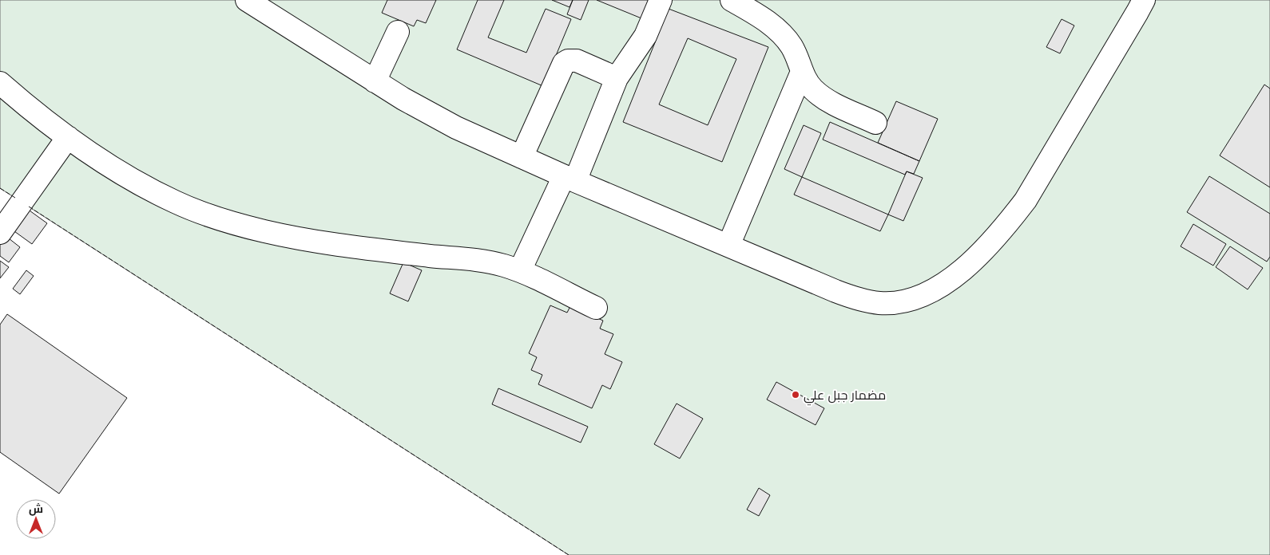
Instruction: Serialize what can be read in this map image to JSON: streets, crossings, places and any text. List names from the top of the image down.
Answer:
{
  "places": ["مضمار جبل علي"],
  "north": "top"
}
